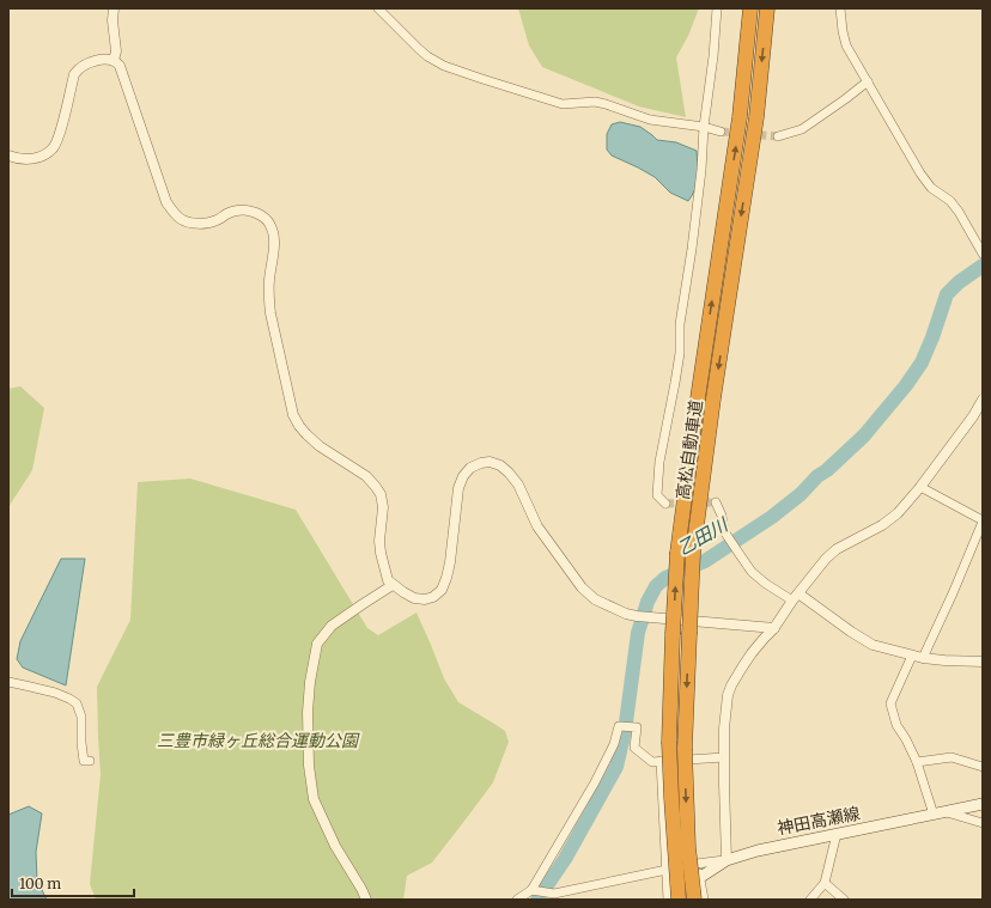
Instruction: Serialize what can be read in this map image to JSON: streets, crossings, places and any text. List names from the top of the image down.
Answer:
{
  "streets": {
    "highway": ["高松自動車道"],
    "main road": ["神田高瀬線"]
  },
  "water": ["乙田川"],
  "parks": ["三豊市緑ヶ丘総合運動公園"],
  "scale_bar": "100 m"
}
